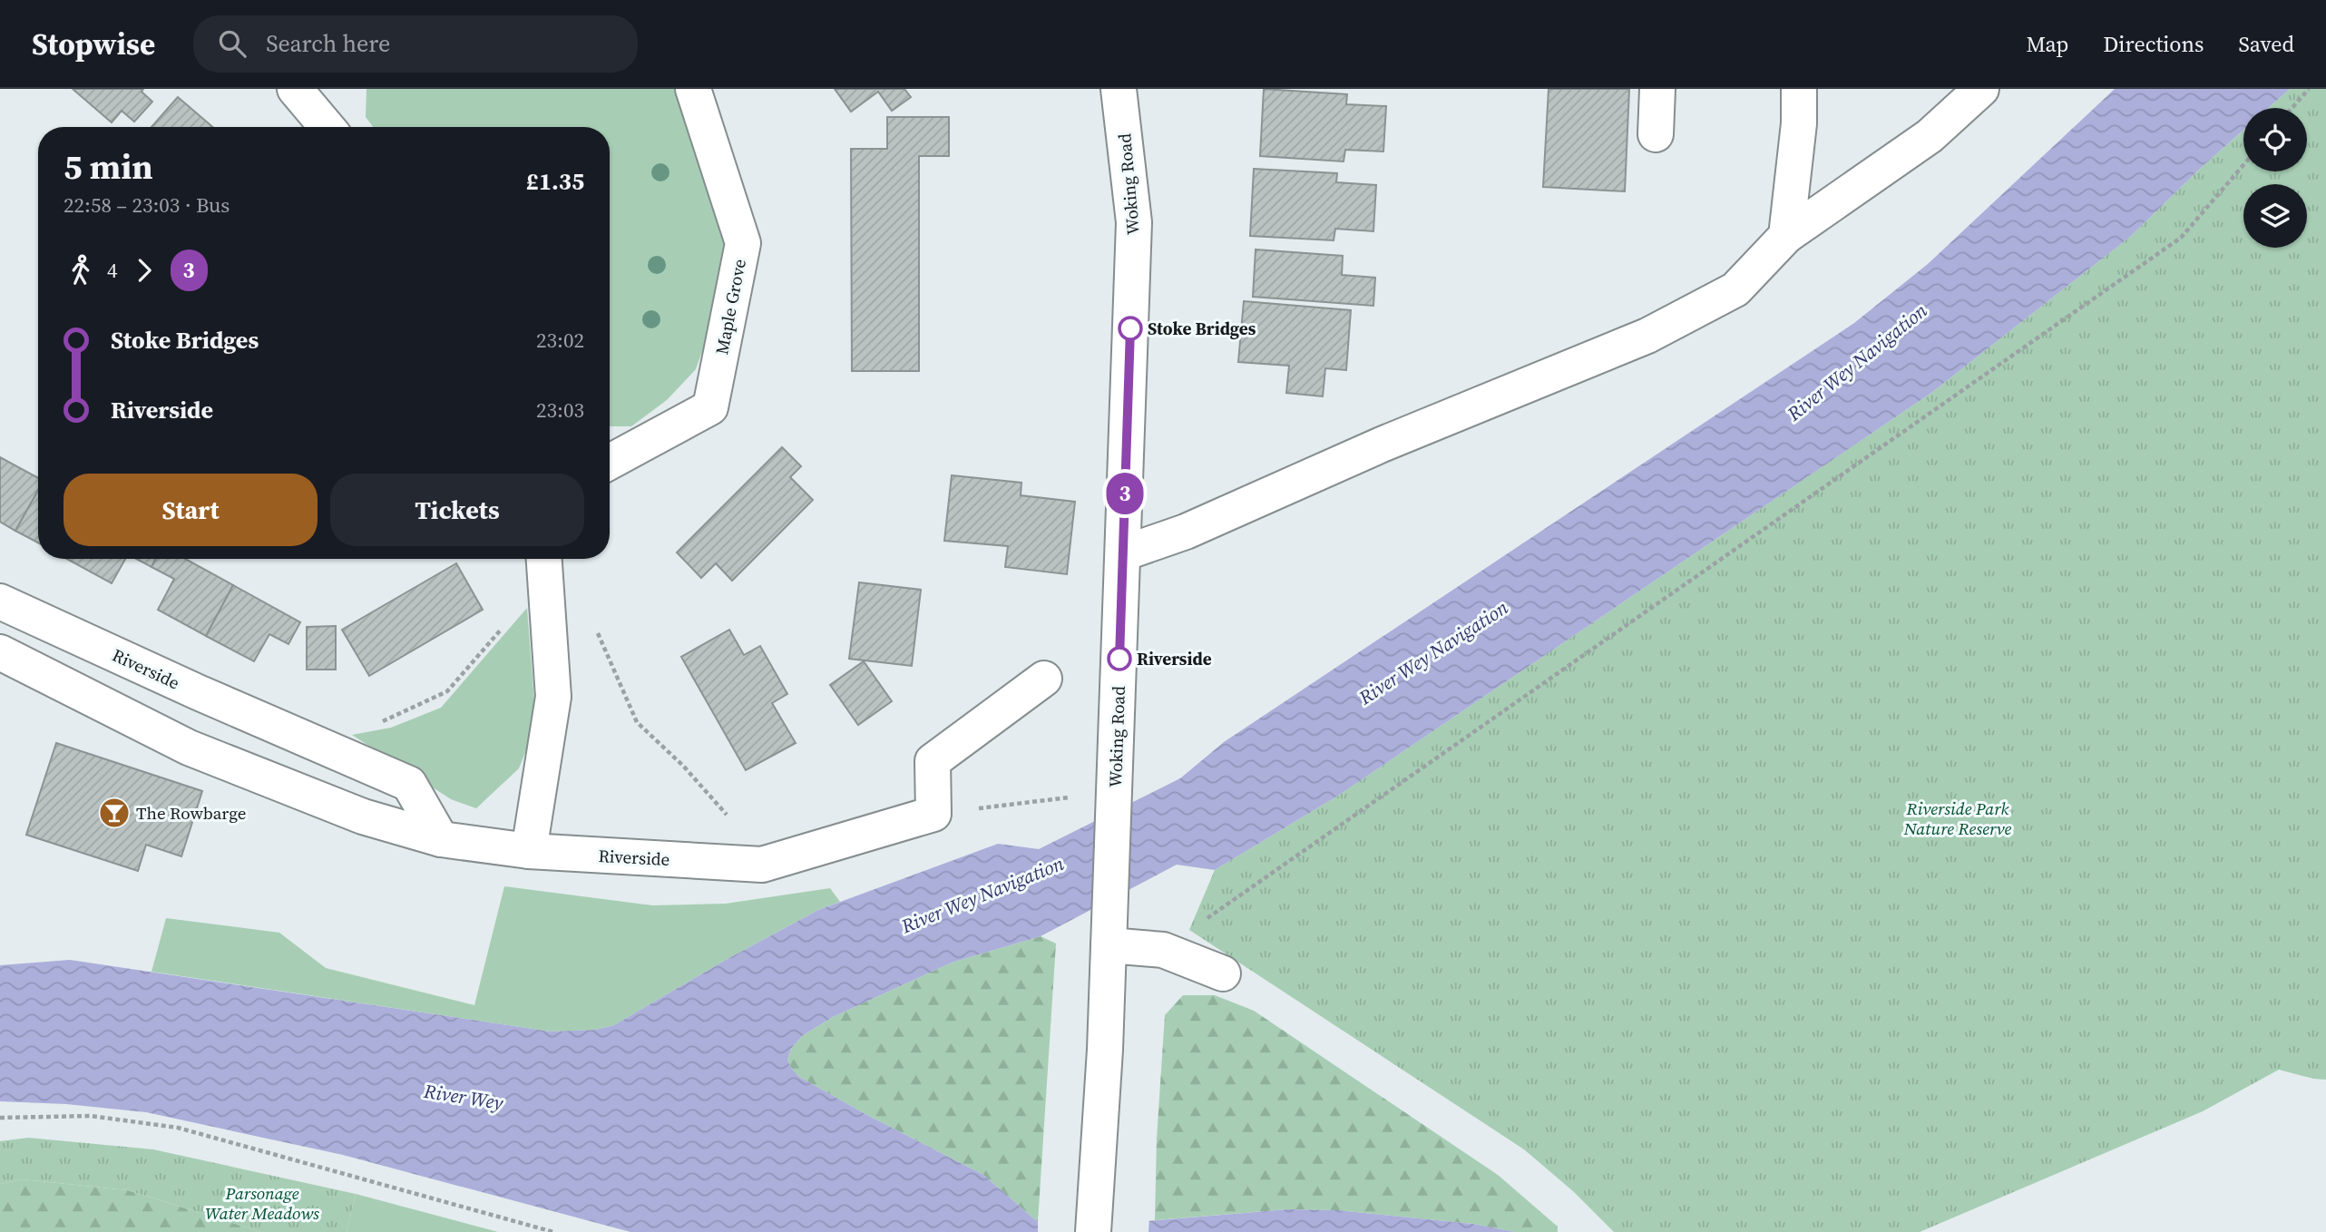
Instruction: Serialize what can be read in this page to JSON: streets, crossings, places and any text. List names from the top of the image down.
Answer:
{
  "streets": {
    "street": ["Woking Road", "Maple Grove", "Riverside"]
  },
  "water": ["River Wey Navigation", "River Wey"],
  "parks": ["Riverside Park Nature Reserve", "Parsonage Water Meadows"],
  "places": {
    "other": ["Stoke Bridges", "Riverside"],
    "bar": ["The Rowbarge"]
  },
  "lines": ["bus line 3"],
  "page": {
    "header": "Stopwise",
    "search": "Search here",
    "nav": ["Map", "Directions", "Saved"],
    "on_map": "3",
    "heading": ["5 min", "22:58 – 23:03 · Bus", "£1.35"],
    "legs": ["4", "3"],
    "list": [
      {
        "name": "Stoke Bridges",
        "value": "23:02"
      },
      {
        "name": "Riverside",
        "value": "23:03"
      }
    ],
    "buttons": ["Start", "Tickets"]
  }
}
